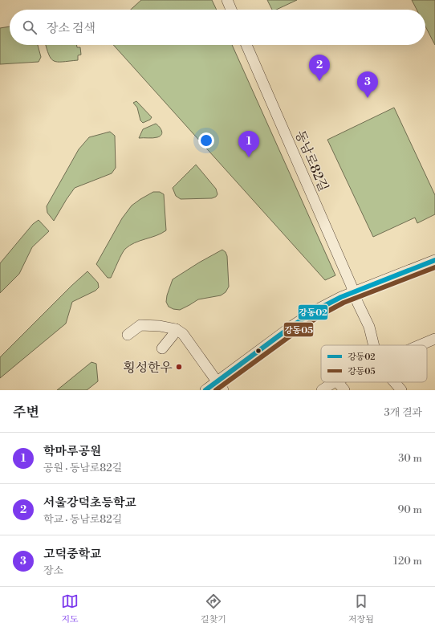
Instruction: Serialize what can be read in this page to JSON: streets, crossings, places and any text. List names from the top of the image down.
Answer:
{
  "streets": {
    "street": ["동남로82길"]
  },
  "places": ["횡성한우"],
  "lines": ["transit line 강동02", "transit line 강동05"],
  "legend": ["강동02", "강동05"],
  "page": {
    "search": "장소 검색",
    "pins": ["2", "3", "1"],
    "heading": ["주변", "3개 결과"],
    "list": [
      {
        "mark": "1",
        "name": "학마루공원",
        "note": "공원 · 동남로82길",
        "value": "30 m"
      },
      {
        "mark": "2",
        "name": "서울강덕초등학교",
        "note": "학교 · 동남로82길",
        "value": "90 m"
      },
      {
        "mark": "3",
        "name": "고덕중학교",
        "note": "장소",
        "value": "120 m"
      }
    ],
    "nav": ["지도", "길찾기", "저장됨"]
  }
}
